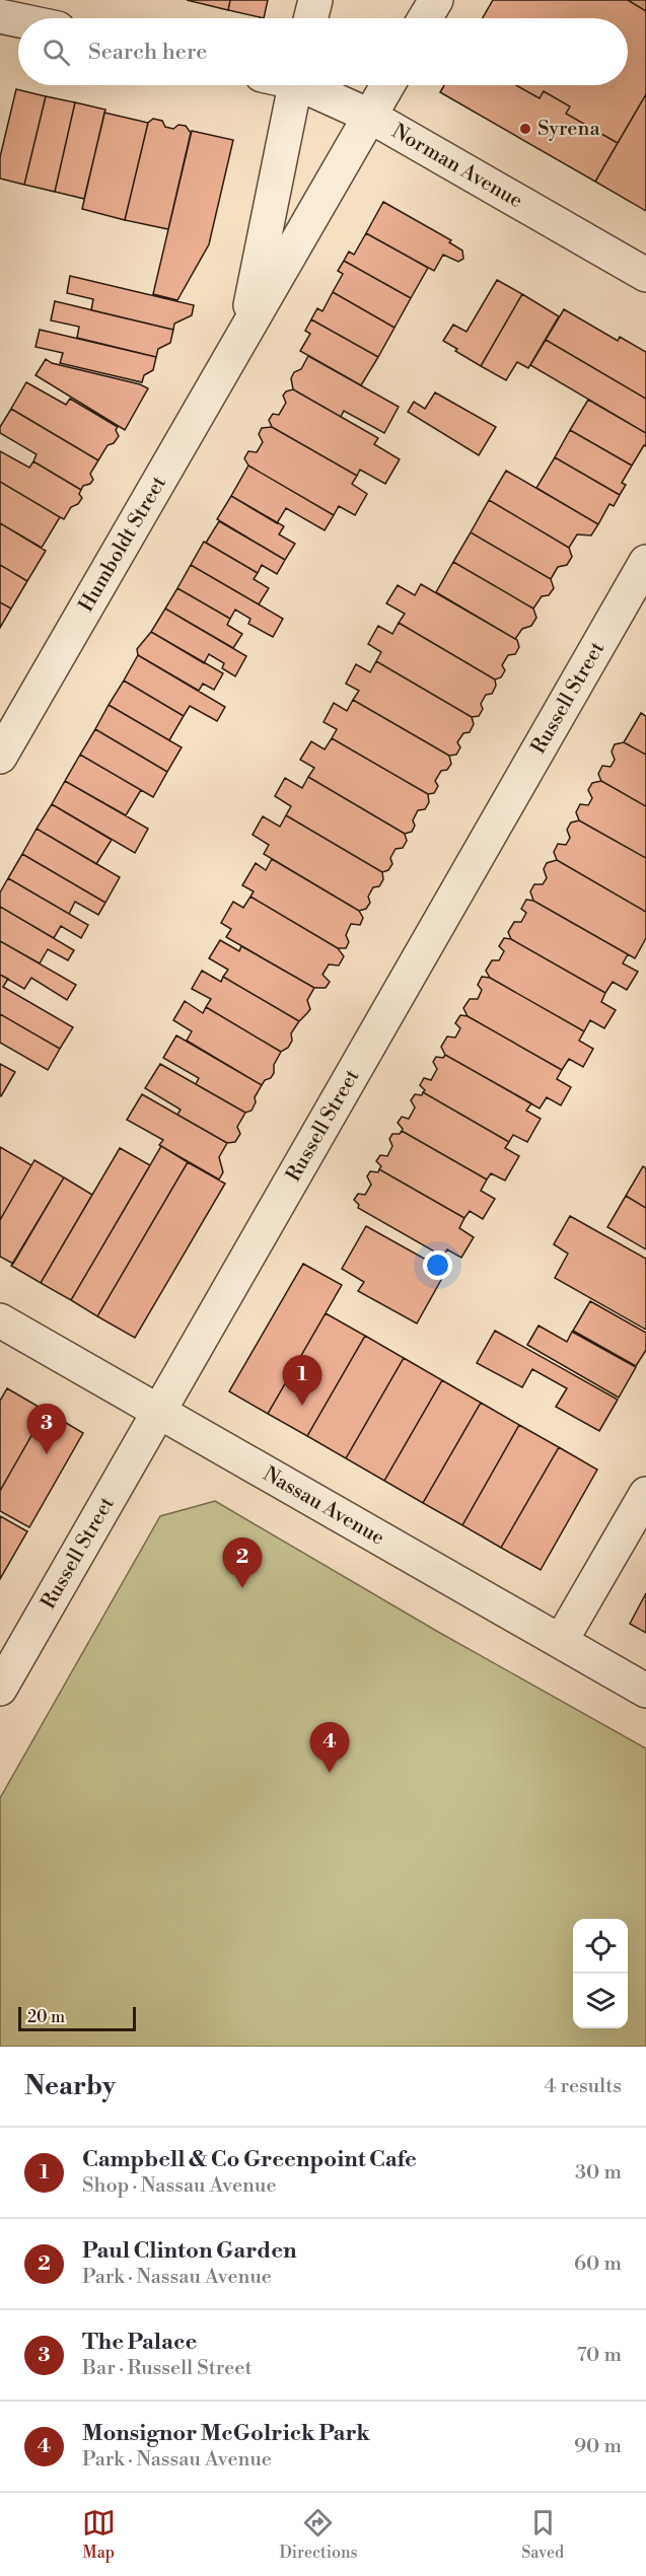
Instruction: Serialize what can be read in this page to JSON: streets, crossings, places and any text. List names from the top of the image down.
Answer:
{
  "streets": {
    "street": [
      "Norman Avenue",
      "Humboldt Street",
      "Russell Street",
      "Nassau Avenue"
    ]
  },
  "crossings": [
    ["Norman Avenue", "Humboldt Street"],
    ["Russell Street", "Nassau Avenue"]
  ],
  "places": ["Syrena"],
  "scale_bar": "20 m",
  "page": {
    "search": "Search here",
    "pins": [
      "1",
      "3",
      "2",
      "4"
    ],
    "scale": "20 m",
    "heading": ["Nearby", "4 results"],
    "list": [
      {
        "mark": "1",
        "name": "Campbell & Co Greenpoint Cafe",
        "note": "Shop · Nassau Avenue",
        "value": "30 m"
      },
      {
        "mark": "2",
        "name": "Paul Clinton Garden",
        "note": "Park · Nassau Avenue",
        "value": "60 m"
      },
      {
        "mark": "3",
        "name": "The Palace",
        "note": "Bar · Russell Street",
        "value": "70 m"
      },
      {
        "mark": "4",
        "name": "Monsignor McGolrick Park",
        "note": "Park · Nassau Avenue",
        "value": "90 m"
      }
    ],
    "nav": ["Map", "Directions", "Saved"]
  }
}
